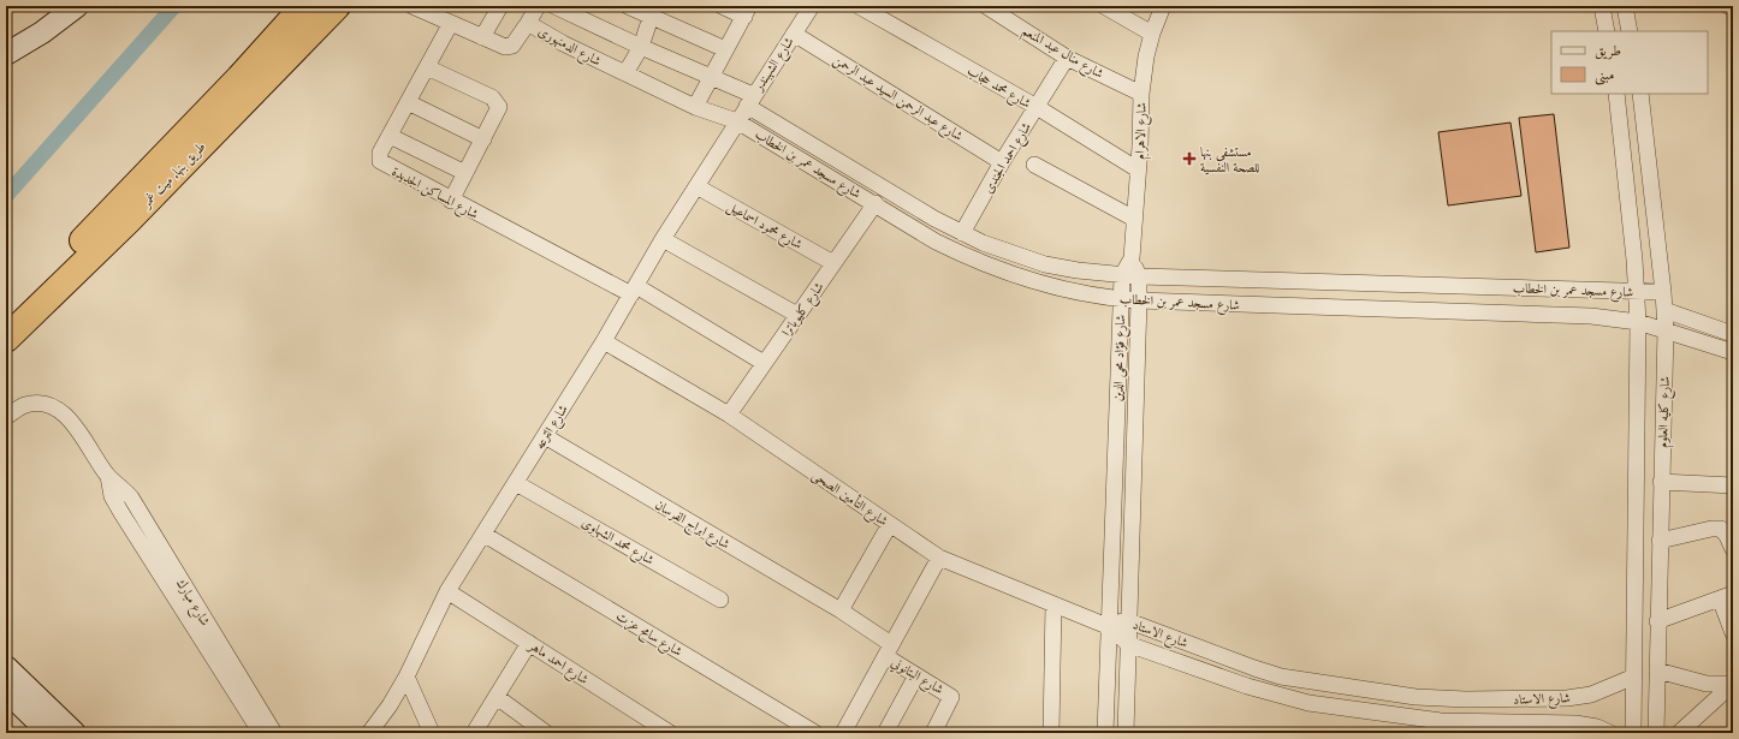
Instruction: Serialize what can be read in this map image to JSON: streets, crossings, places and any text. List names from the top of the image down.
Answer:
{
  "streets": {
    "highway": ["طريق بنها, ميت غمر"],
    "street": [
      "شارع الدمنهورى",
      "شارع منال عبد المنعم",
      "شارع الشهبندر",
      "شارع محمد حجاب",
      "شارع عبد الرحمن السيد عبد الرحمن",
      "شارع الاهرام",
      "شارع احمد الجندى",
      "شارع مسجد عمر بن الخطاب",
      "شارع المساكن الجديدة",
      "شارع محمود اسماعيل",
      "شارع كليوباترا",
      "شارع فؤاد محى الدين",
      "شارع كليه العلوم",
      "شارع الترعه",
      "شارع التأمين الصحى",
      "شارع ابراج الفرسان",
      "شارع محمد الشهاوى",
      "شارع مبارك",
      "شارع سامح عزت",
      "شارع الاستاد",
      "شارع احمد ماهر",
      "شارع البتانوني"
    ]
  },
  "crossings": [
    ["شارع الدمنهورى", "شارع الشهبندر"],
    ["شارع الدمنهورى", "شارع مسجد عمر بن الخطاب"],
    ["شارع الدمنهورى", "شارع المساكن الجديدة"],
    ["شارع الدمنهورى", "شارع الترعه"],
    ["شارع منال عبد المنعم", "شارع الاهرام"],
    ["شارع منال عبد المنعم", "شارع احمد الجندى"],
    ["شارع الشهبندر", "شارع عبد الرحمن السيد عبد الرحمن"],
    ["شارع الشهبندر", "شارع مسجد عمر بن الخطاب"],
    ["شارع الشهبندر", "شارع الترعه"],
    ["شارع محمد حجاب", "شارع الاهرام"],
    ["شارع محمد حجاب", "شارع احمد الجندى"],
    ["شارع عبد الرحمن السيد عبد الرحمن", "شارع احمد الجندى"],
    ["شارع الاهرام", "شارع فؤاد محى الدين"],
    ["شارع احمد الجندى", "شارع مسجد عمر بن الخطاب"],
    ["شارع مسجد عمر بن الخطاب", "شارع كليوباترا"],
    ["شارع مسجد عمر بن الخطاب", "شارع فؤاد محى الدين"],
    ["شارع مسجد عمر بن الخطاب", "شارع كليه العلوم"],
    ["شارع مسجد عمر بن الخطاب", "شارع الترعه"],
    ["شارع المساكن الجديدة", "شارع كليوباترا"],
    ["شارع المساكن الجديدة", "شارع الترعه"],
    ["شارع محمود اسماعيل", "شارع كليوباترا"],
    ["شارع محمود اسماعيل", "شارع الترعه"],
    ["شارع كليوباترا", "شارع التأمين الصحى"],
    ["شارع فؤاد محى الدين", "شارع التأمين الصحى"],
    ["شارع فؤاد محى الدين", "شارع الاستاد"],
    ["شارع كليه العلوم", "شارع الاستاد"],
    ["شارع الترعه", "شارع التأمين الصحى"],
    ["شارع الترعه", "شارع ابراج الفرسان"],
    ["شارع الترعه", "شارع محمد الشهاوى"],
    ["شارع الترعه", "شارع سامح عزت"],
    ["شارع الترعه", "شارع احمد ماهر"],
    ["شارع التأمين الصحى", "شارع الاستاد"],
    ["شارع ابراج الفرسان", "شارع البتانوني"]
  ],
  "places": {
    "health": ["مستشفى بنها للصحة النفسية"]
  },
  "legend": ["طريق", "مبنى"]
}
